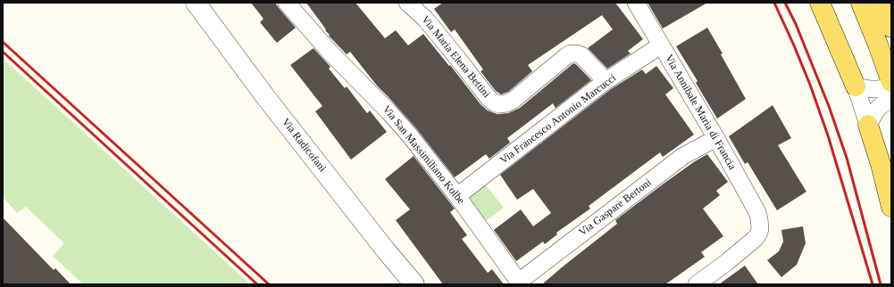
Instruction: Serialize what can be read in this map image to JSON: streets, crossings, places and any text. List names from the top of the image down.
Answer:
{
  "streets": {
    "street": [
      "Via Maria Elena Bettini",
      "Via Annibale Maria di Francia",
      "Via Francesco Antonio Marcucci",
      "Via Radicofani",
      "Via San Massimiliano Kolbe",
      "Via Gaspare Bertoni"
    ]
  },
  "crossings": [
    ["Via Maria Elena Bettini", "Via Francesco Antonio Marcucci"],
    ["Via Annibale Maria di Francia", "Via Francesco Antonio Marcucci"],
    ["Via Annibale Maria di Francia", "Via Gaspare Bertoni"],
    ["Via Francesco Antonio Marcucci", "Via San Massimiliano Kolbe"],
    ["Via San Massimiliano Kolbe", "Via Gaspare Bertoni"]
  ]
}
